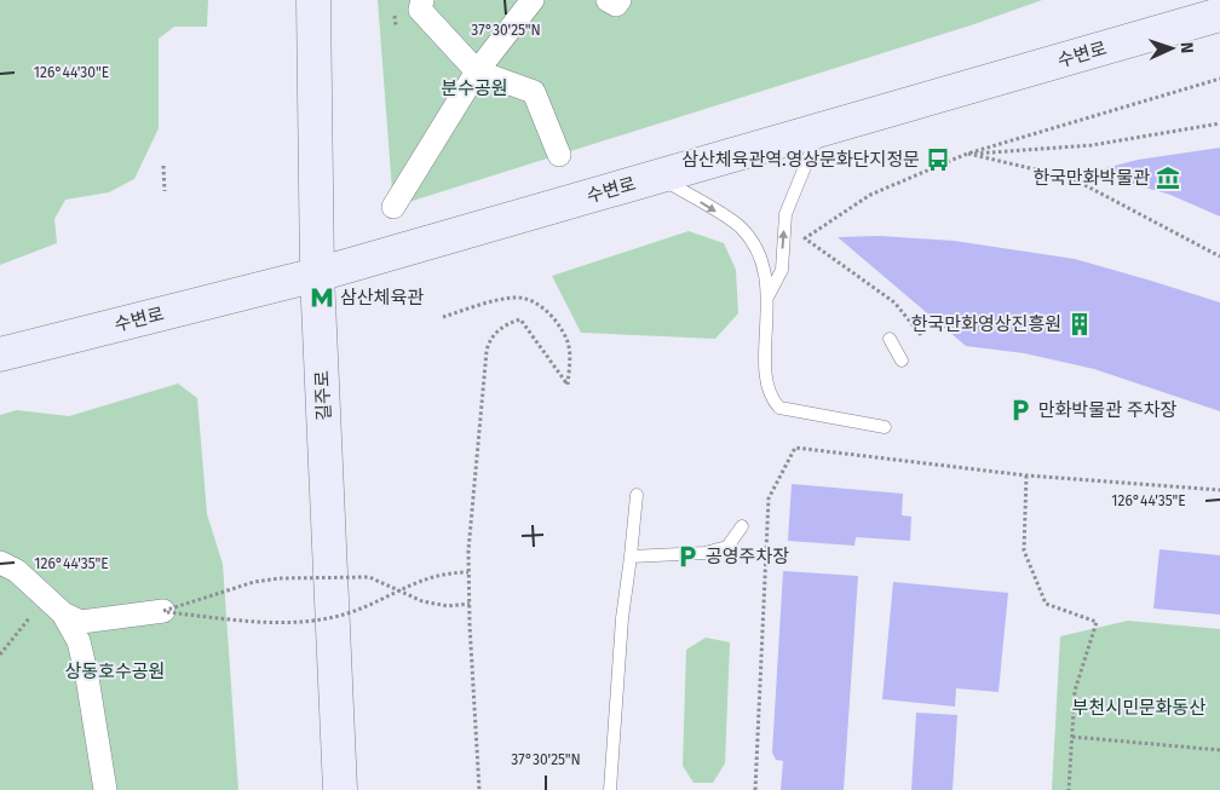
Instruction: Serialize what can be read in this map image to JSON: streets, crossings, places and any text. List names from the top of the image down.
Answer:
{
  "streets": {
    "main road": ["수변로", "길주로"]
  },
  "crossings": [
    ["수변로", "길주로"]
  ],
  "parks": ["분수공원", "상동호수공원", "부천시민문화동산"],
  "places": {
    "bus stop": ["삼산체육관역.영상문화단지정문"],
    "museum": ["한국만화박물관"],
    "metro station": ["삼산체육관"],
    "building": ["한국만화영상진흥원"],
    "parking": ["만화박물관 주차장", "공영주차장"]
  },
  "north": "right",
  "coordinates": ["37°30'25\"N", "126°44'30\"E", "126°44'35\"E"]
}
